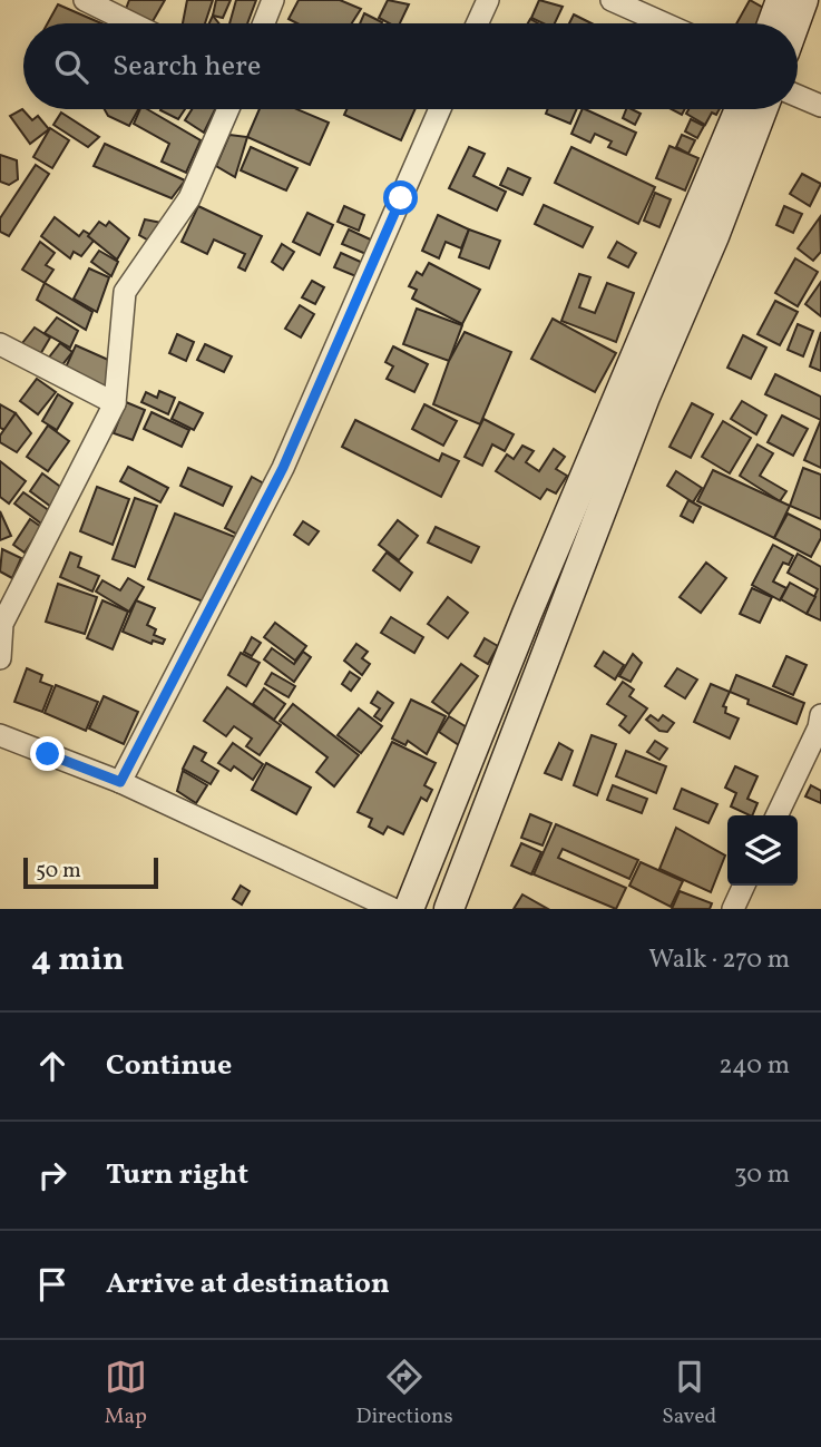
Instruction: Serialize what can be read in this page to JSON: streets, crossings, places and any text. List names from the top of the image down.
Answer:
{
  "scale_bar": "50 m",
  "page": {
    "search": "Search here",
    "scale": "50 m",
    "heading": ["4 min", "Walk · 270 m"],
    "list": [
      ["Continue", "240 m"],
      ["Turn right", "30 m"],
      "Arrive at destination"
    ],
    "nav": ["Map", "Directions", "Saved"]
  }
}
